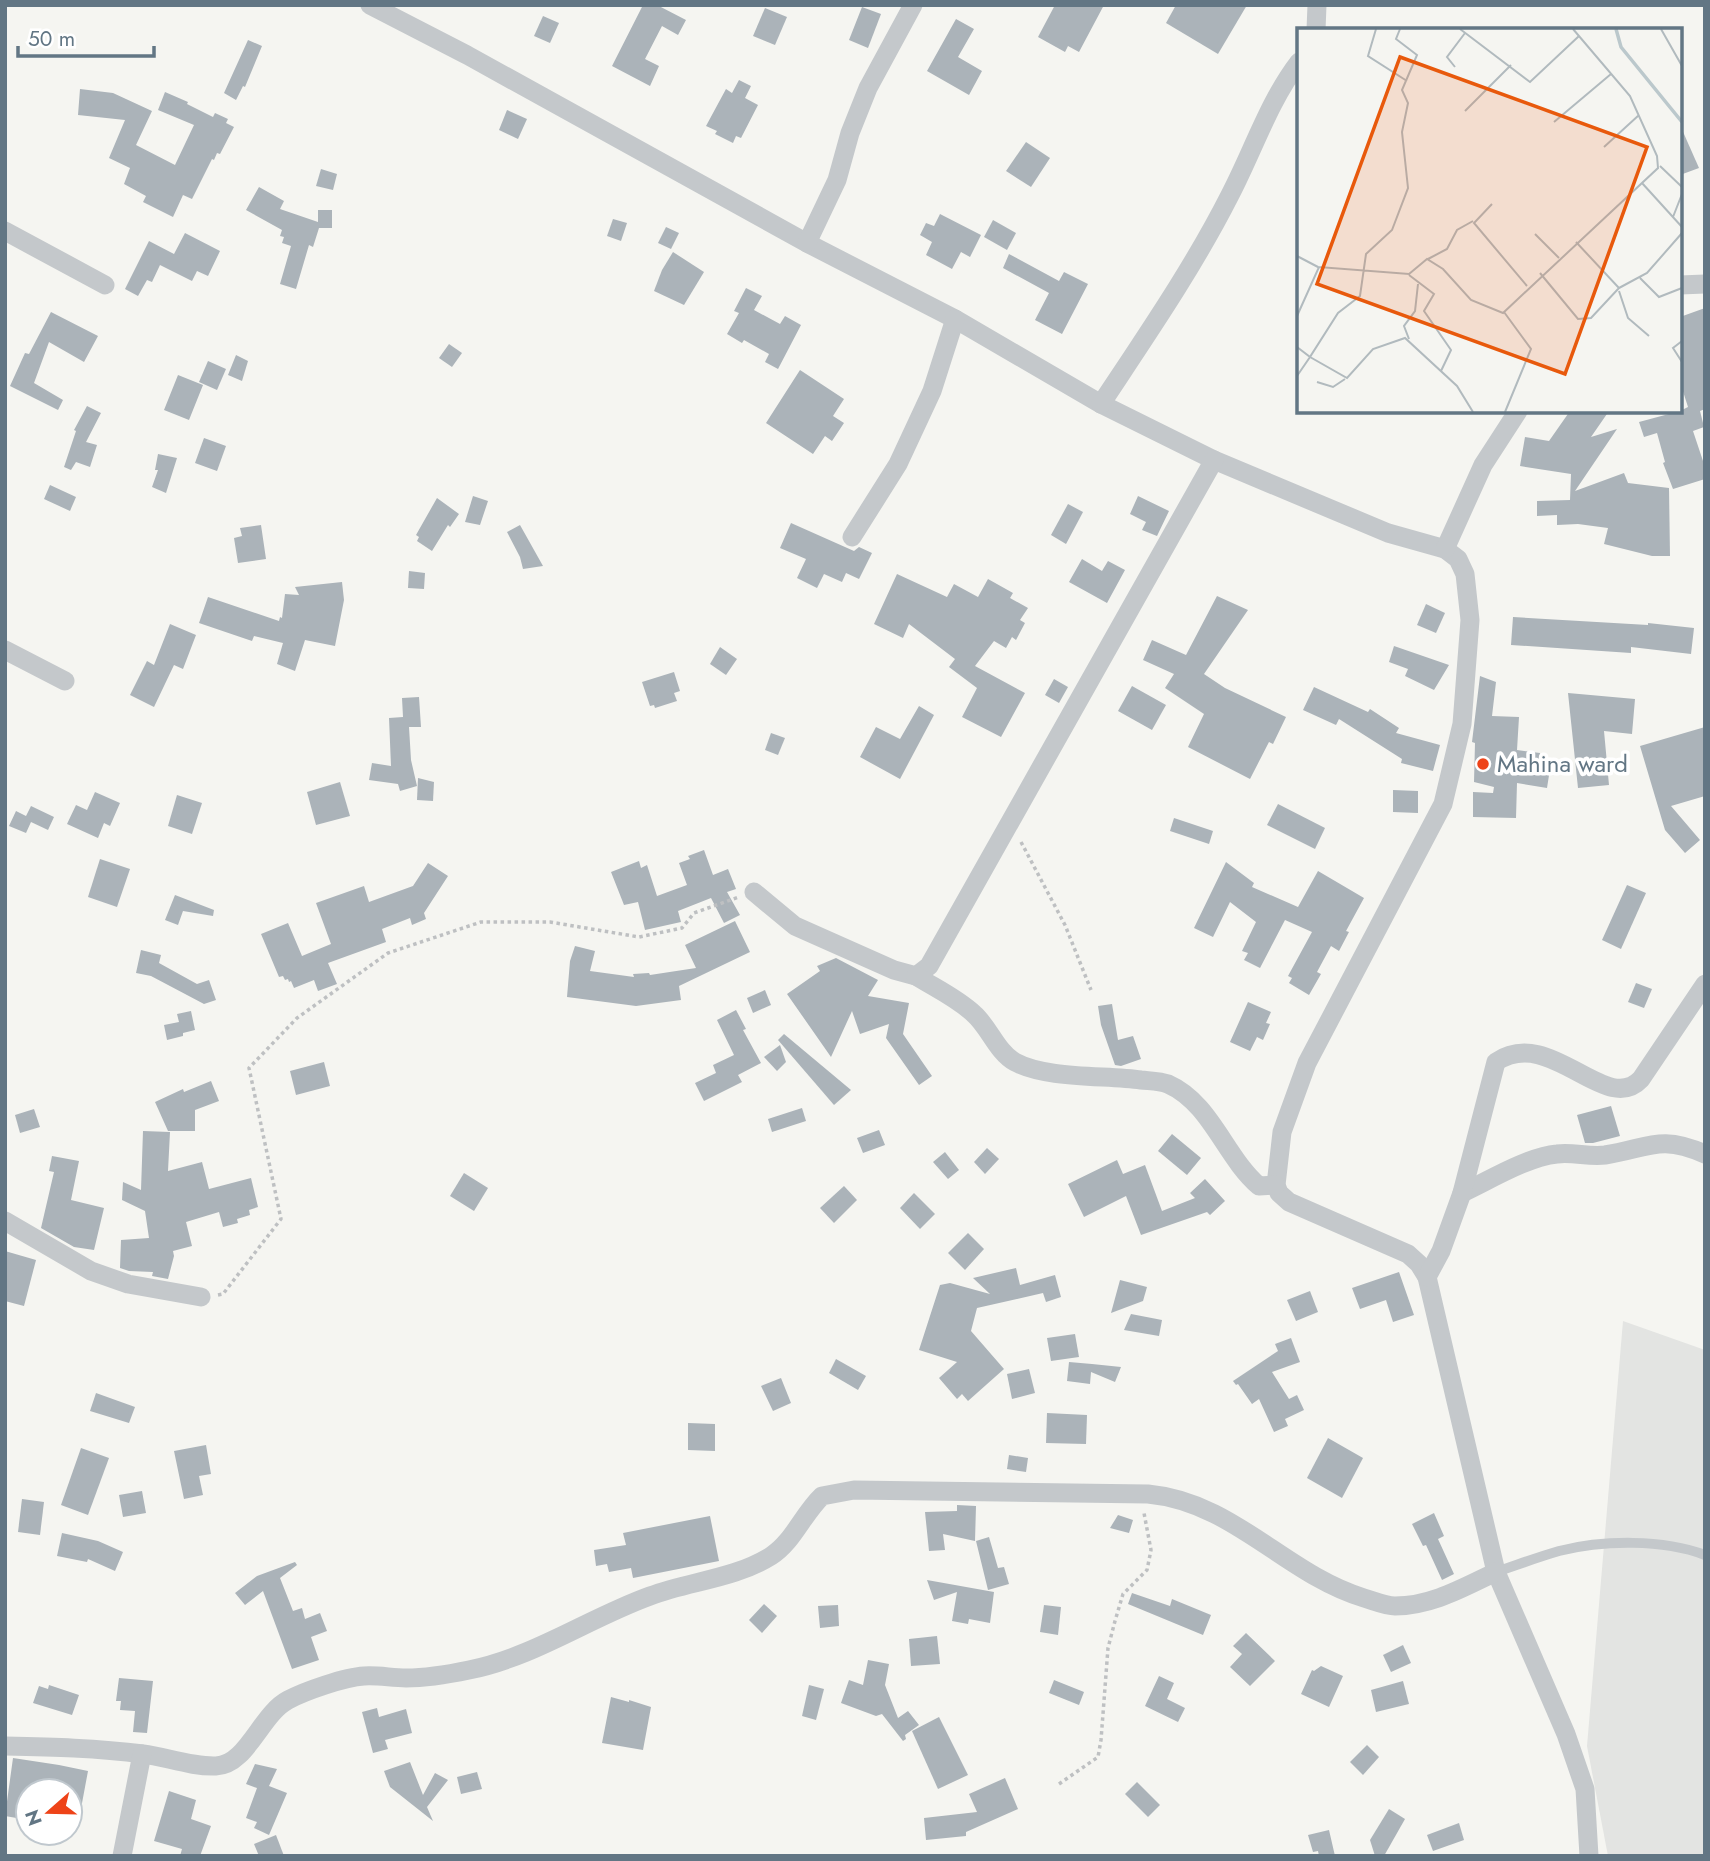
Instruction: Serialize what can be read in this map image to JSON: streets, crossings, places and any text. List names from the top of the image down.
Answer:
{
  "places": ["Mahina ward"],
  "scale_bar": "50 m",
  "north": "left"
}
